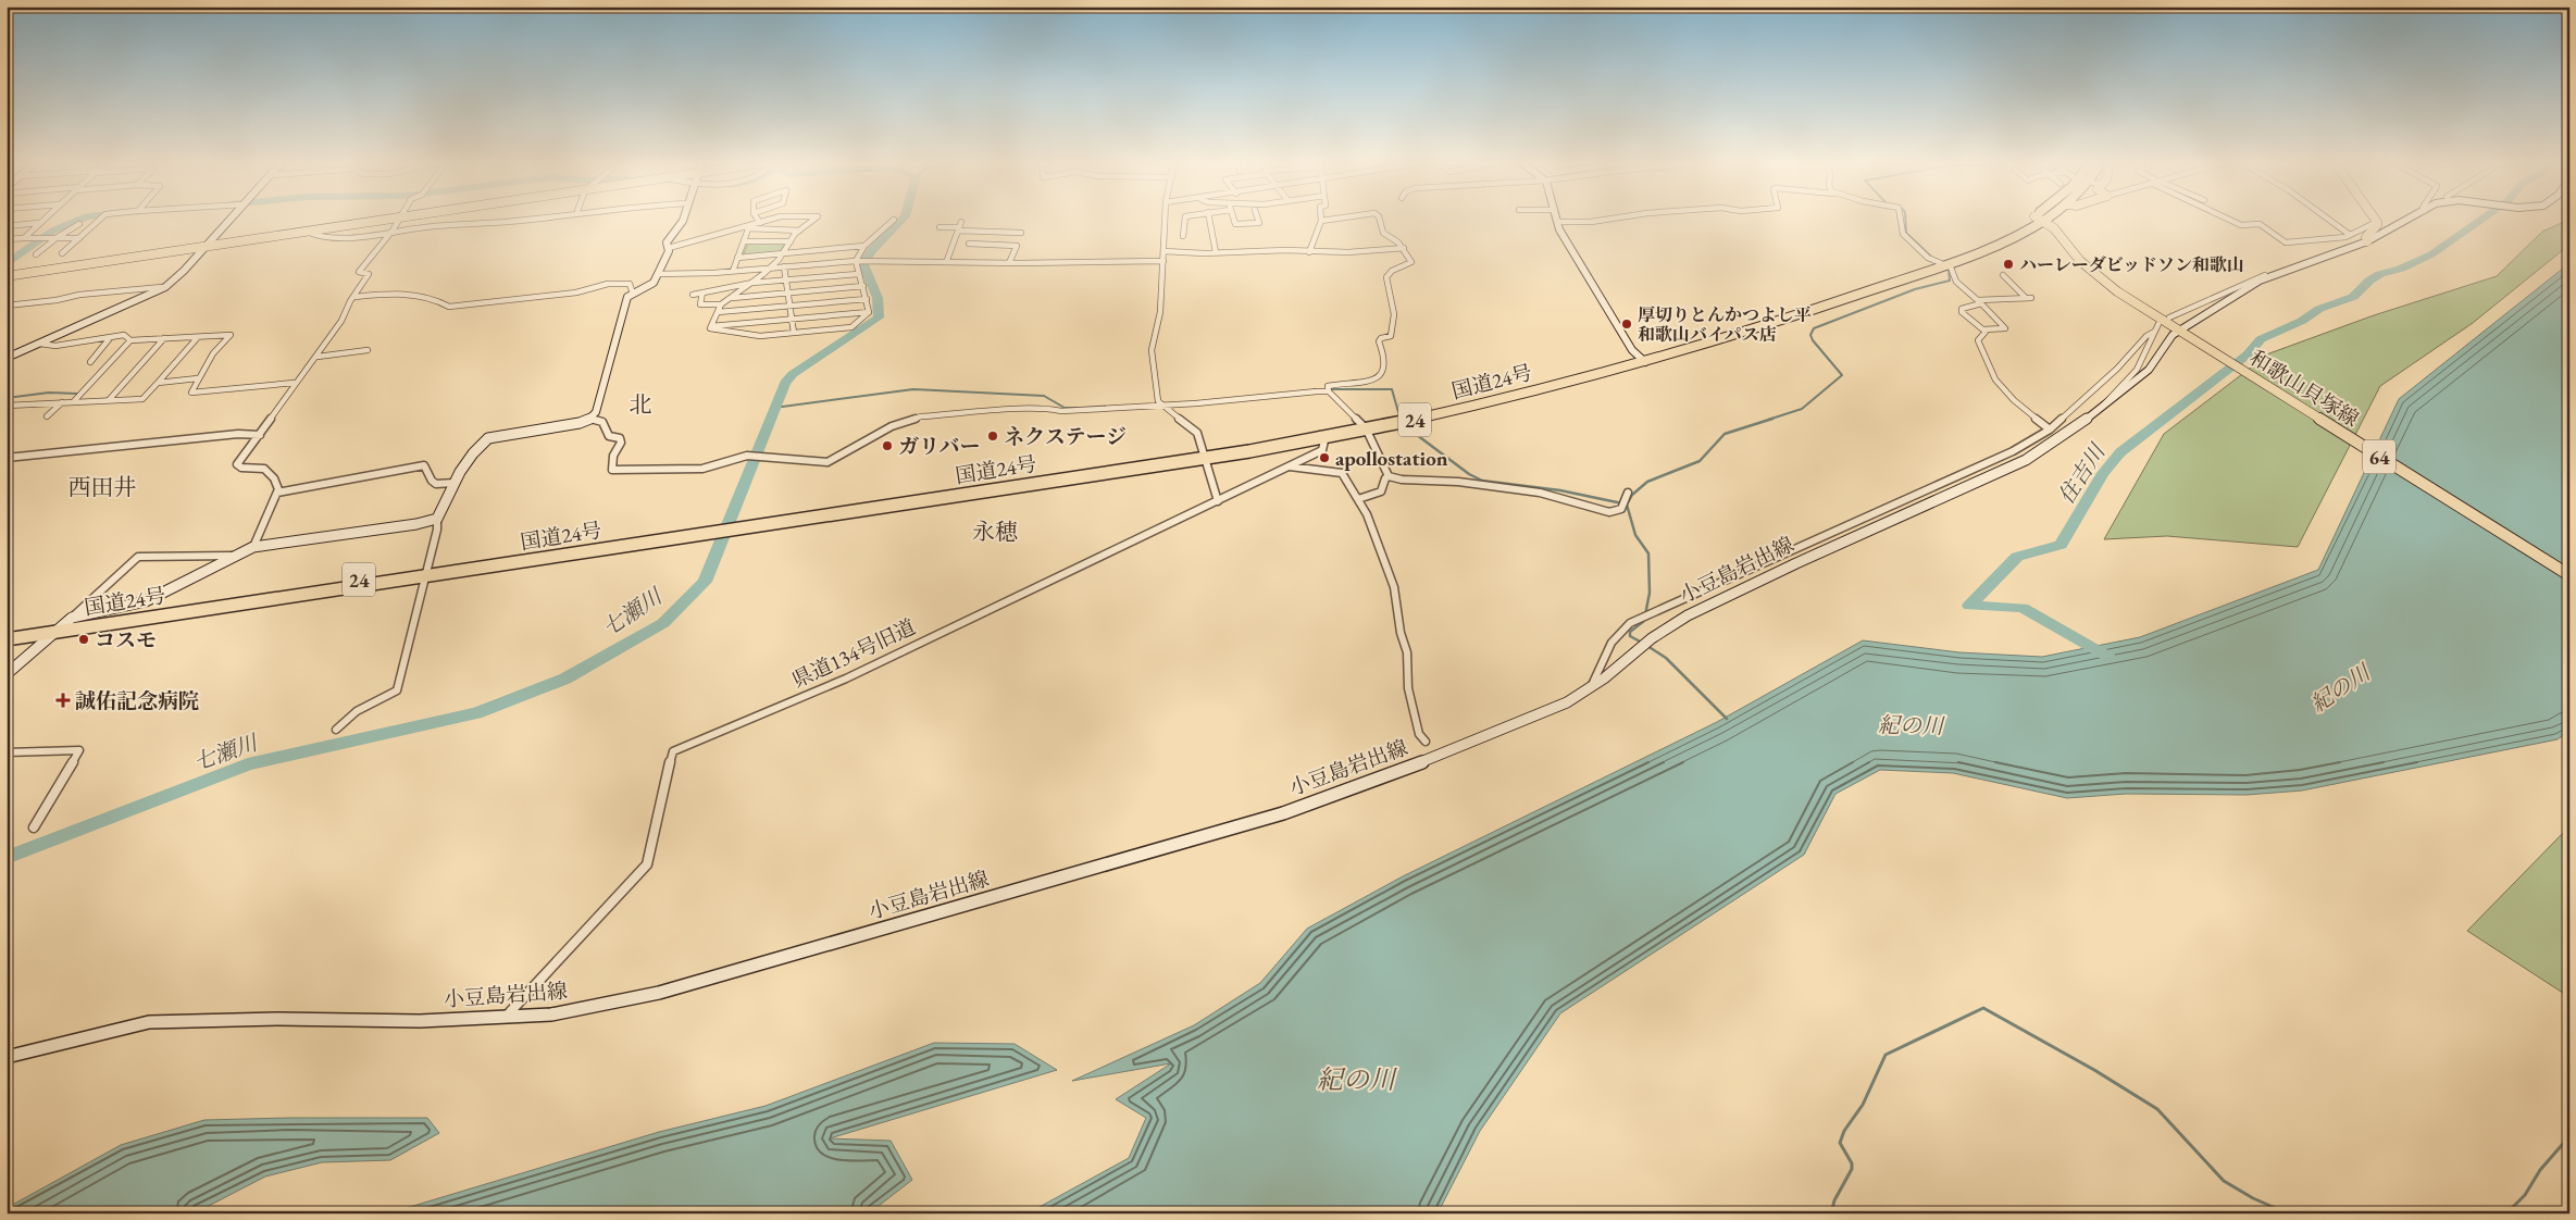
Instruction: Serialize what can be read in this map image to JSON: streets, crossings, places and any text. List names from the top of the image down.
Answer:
{
  "streets": {
    "highway": ["国道24号", "24"],
    "main road": ["和歌山貝塚線", "64", "小豆島岩出線"],
    "street": ["県道134号旧道"]
  },
  "crossings": [
    ["国道24号", "和歌山貝塚線"],
    ["国道24号", "県道134号旧道"],
    ["和歌山貝塚線", "小豆島岩出線"],
    ["小豆島岩出線", "県道134号旧道"]
  ],
  "districts": ["北", "西田井", "永穂"],
  "water": ["住吉川", "七瀬川", "紀の川"],
  "places": {
    "other": [
      "ハーレーダビッドソン和歌山",
      "厚切りとんかつよし平 和歌山バイパス店",
      "ネクステージ",
      "ガリバー",
      "apollostation",
      "コスモ"
    ],
    "health": ["誠佑記念病院"]
  }
}
